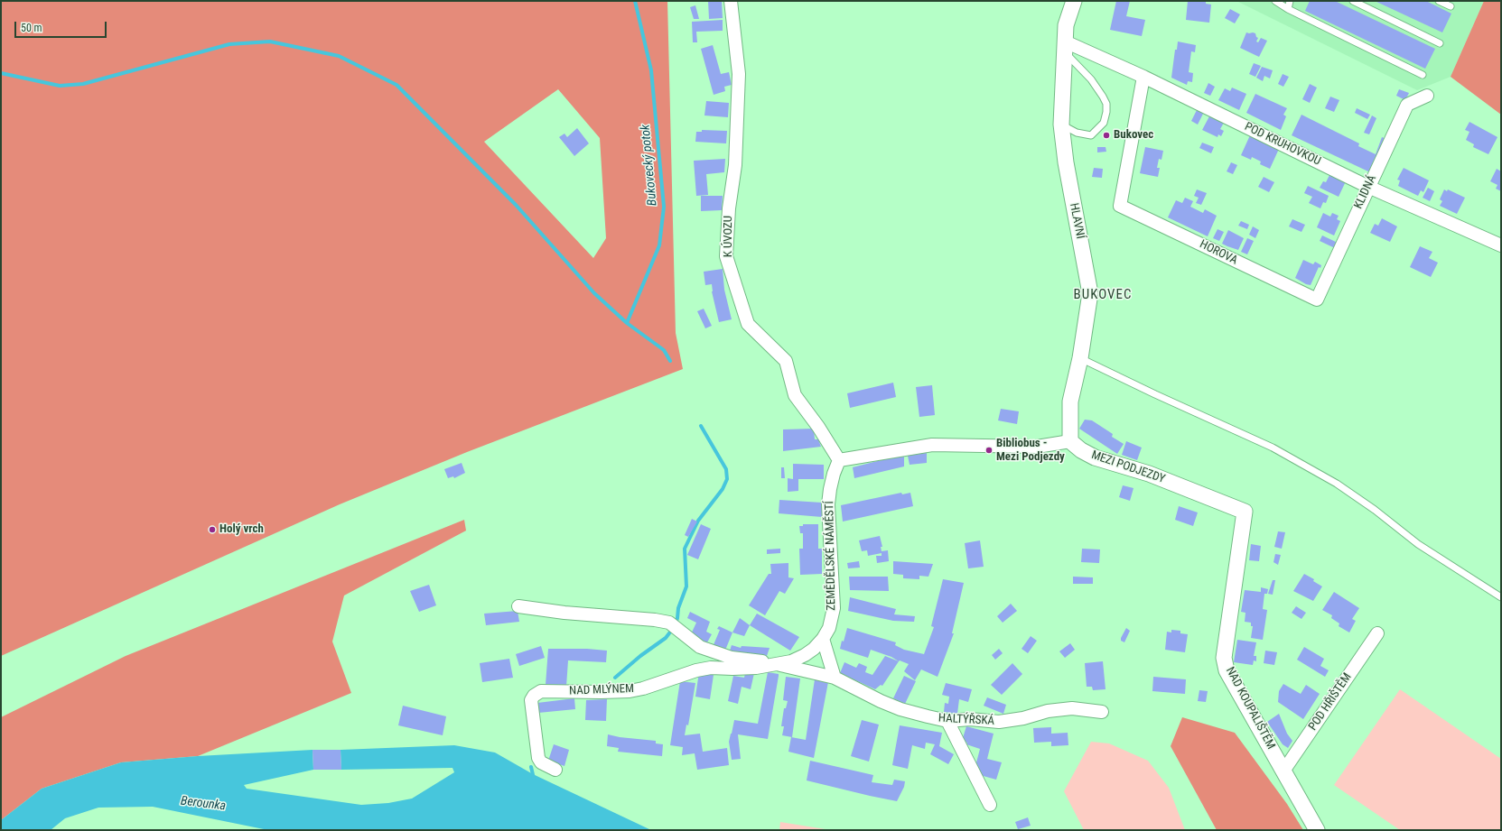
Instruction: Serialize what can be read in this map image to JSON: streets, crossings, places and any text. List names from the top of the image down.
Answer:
{
  "streets": {
    "street": [
      "POD KRUHOVKOU",
      "KLIDNÁ",
      "HLAVNÍ",
      "K ÚVOZU",
      "HOROVA",
      "MEZI PODJEZDY",
      "ZEMĚDĚLSKÉ NÁMĚSTÍ",
      "NAD MLÝNEM",
      "POD HŘIŠTĚM",
      "NAD KOUPALIŠTĚM",
      "HALTÝŘSKÁ"
    ]
  },
  "crossings": [
    ["POD KRUHOVKOU", "KLIDNÁ"],
    ["POD KRUHOVKOU", "HLAVNÍ"],
    ["POD KRUHOVKOU", "HOROVA"],
    ["KLIDNÁ", "HOROVA"],
    ["HLAVNÍ", "MEZI PODJEZDY"],
    ["K ÚVOZU", "ZEMĚDĚLSKÉ NÁMĚSTÍ"],
    ["MEZI PODJEZDY", "NAD KOUPALIŠTĚM"],
    ["ZEMĚDĚLSKÉ NÁMĚSTÍ", "NAD MLÝNEM"],
    ["ZEMĚDĚLSKÉ NÁMĚSTÍ", "HALTÝŘSKÁ"],
    ["NAD MLÝNEM", "HALTÝŘSKÁ"],
    ["POD HŘIŠTĚM", "NAD KOUPALIŠTĚM"]
  ],
  "districts": ["BUKOVEC"],
  "water": ["Bukovecký potok", "Berounka"],
  "places": ["Bukovec", "Bibliobus - Mezi Podjezdy", "Holý vrch"],
  "scale_bar": "50 m"
}
